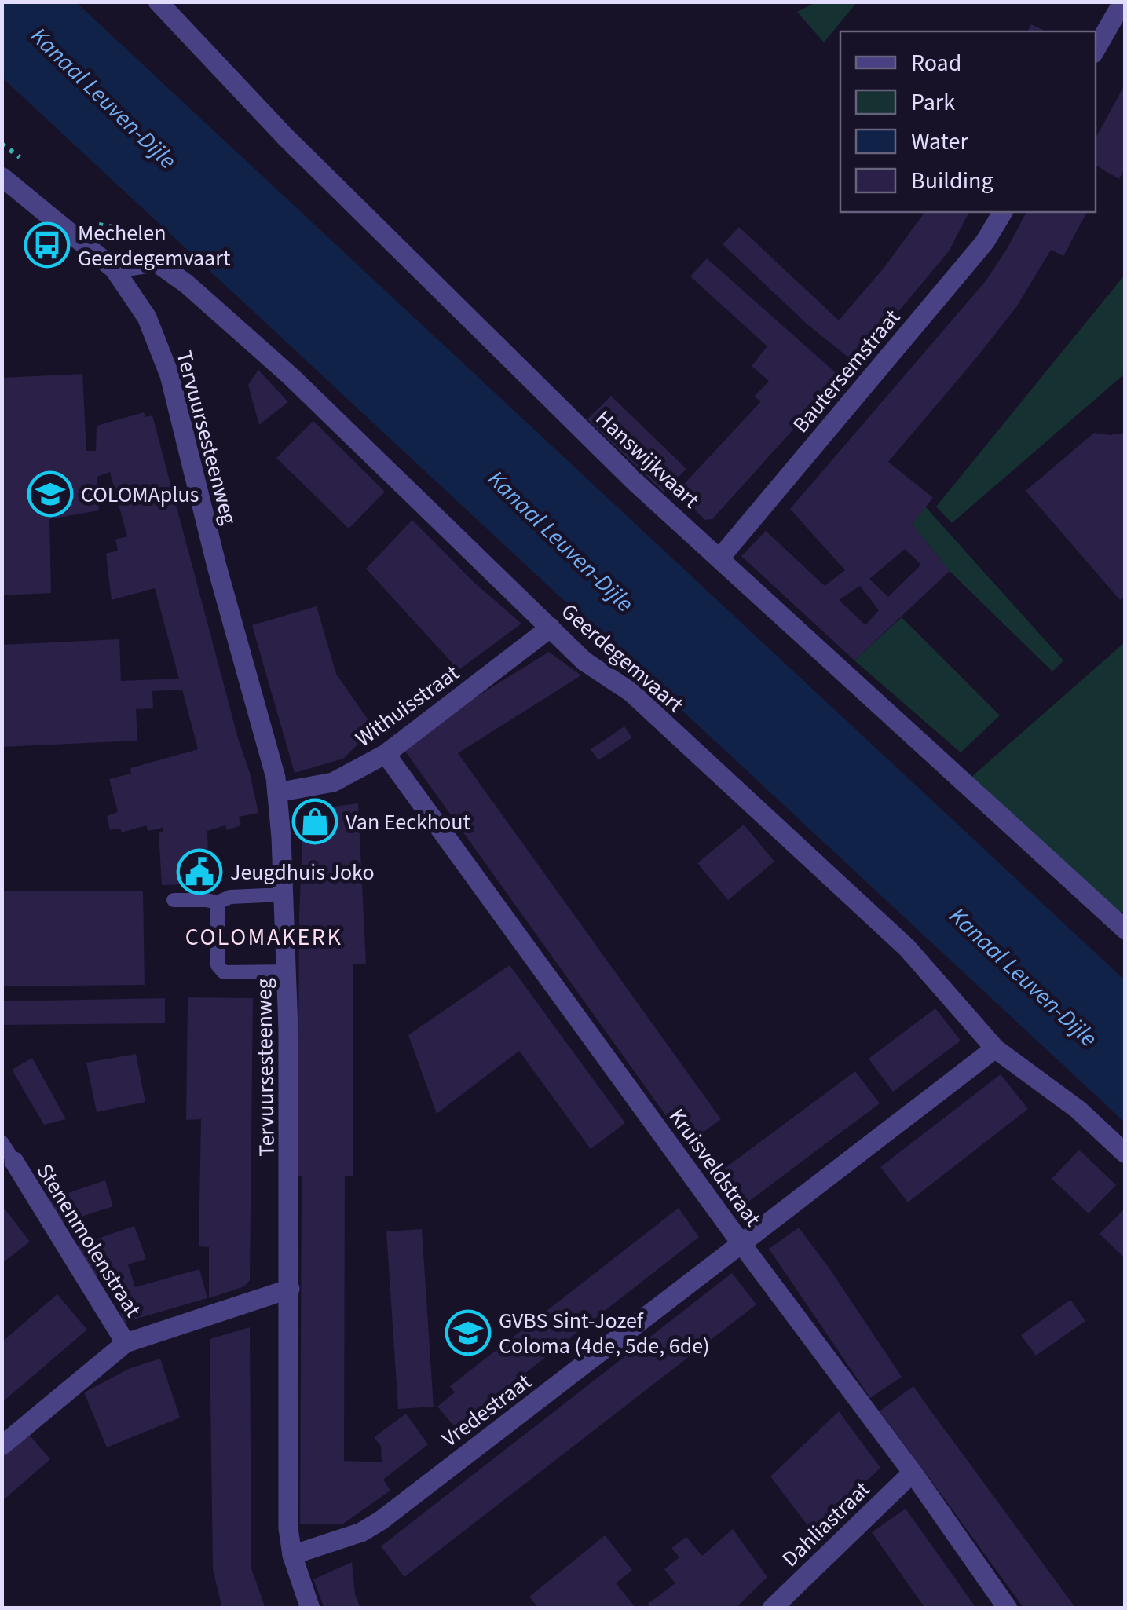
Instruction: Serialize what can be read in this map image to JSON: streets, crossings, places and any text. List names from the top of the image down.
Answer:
{
  "streets": {
    "street": [
      "Bautersemstraat",
      "Tervuursesteenweg",
      "Hanswijkvaart",
      "Geerdegemvaart",
      "Withuisstraat",
      "Kruisveldstraat",
      "Stenenmolenstraat",
      "Vredestraat",
      "Dahliastraat"
    ]
  },
  "crossings": [
    ["Bautersemstraat", "Hanswijkvaart"],
    ["Tervuursesteenweg", "Geerdegemvaart"],
    ["Tervuursesteenweg", "Withuisstraat"],
    ["Tervuursesteenweg", "Stenenmolenstraat"],
    ["Tervuursesteenweg", "Vredestraat"],
    ["Geerdegemvaart", "Withuisstraat"],
    ["Geerdegemvaart", "Vredestraat"],
    ["Withuisstraat", "Kruisveldstraat"],
    ["Kruisveldstraat", "Vredestraat"],
    ["Kruisveldstraat", "Dahliastraat"]
  ],
  "districts": ["COLOMAKERK"],
  "water": ["Kanaal Leuven-Dijle"],
  "places": {
    "bus stop": ["Mechelen Geerdegemvaart"],
    "school or university": ["COLOMAplus", "GVBS Sint-Jozef Coloma (4de, 5de, 6de)"],
    "shop": ["Van Eeckhout"],
    "public building": ["Jeugdhuis Joko"]
  },
  "legend": [
    "Road",
    "Park",
    "Water",
    "Building"
  ]
}
